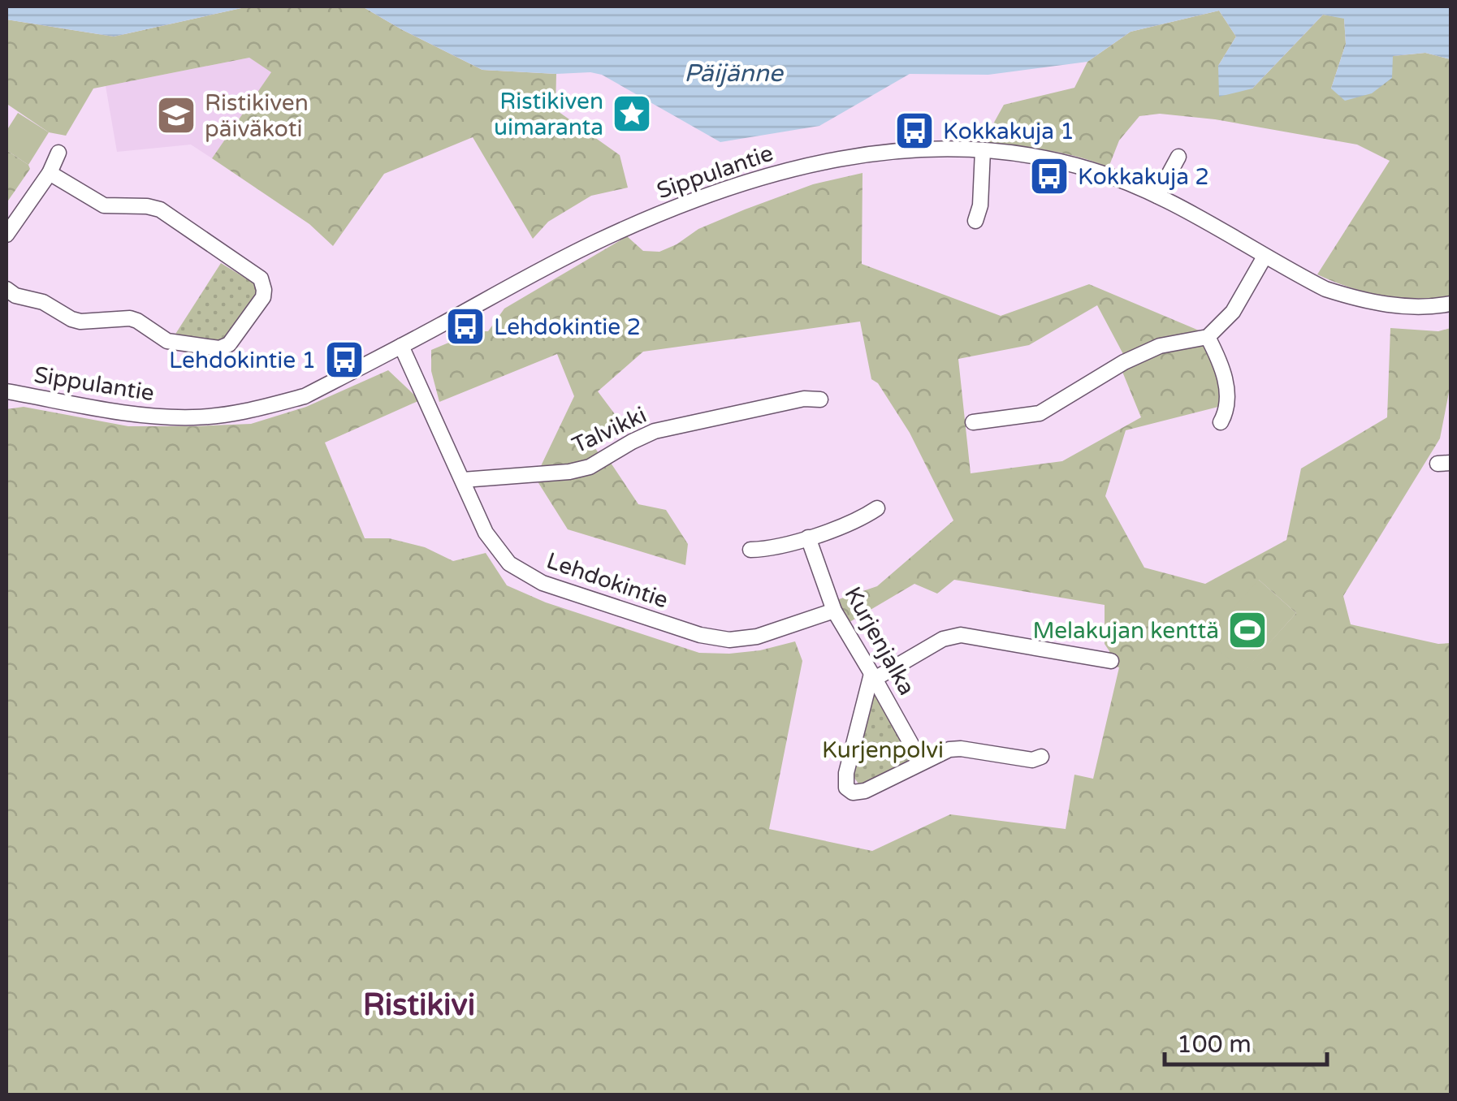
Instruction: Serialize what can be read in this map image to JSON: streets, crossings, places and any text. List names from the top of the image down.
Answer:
{
  "streets": {
    "street": [
      "Sippulantie",
      "Talvikki",
      "Lehdokintie",
      "Kurjenjalka"
    ]
  },
  "crossings": [
    ["Sippulantie", "Lehdokintie"],
    ["Talvikki", "Lehdokintie"],
    ["Lehdokintie", "Kurjenjalka"]
  ],
  "districts": ["Ristikivi"],
  "water": ["Päijänne"],
  "parks": ["Kurjenpolvi"],
  "places": {
    "place": ["Ristikiven uimaranta"],
    "school or university": ["Ristikiven päiväkoti"],
    "bus stop": [
      "Kokkakuja 1",
      "Kokkakuja 2",
      "Lehdokintie 2",
      "Lehdokintie 1"
    ],
    "sports": ["Melakujan kenttä"]
  },
  "scale_bar": "100 m"
}
